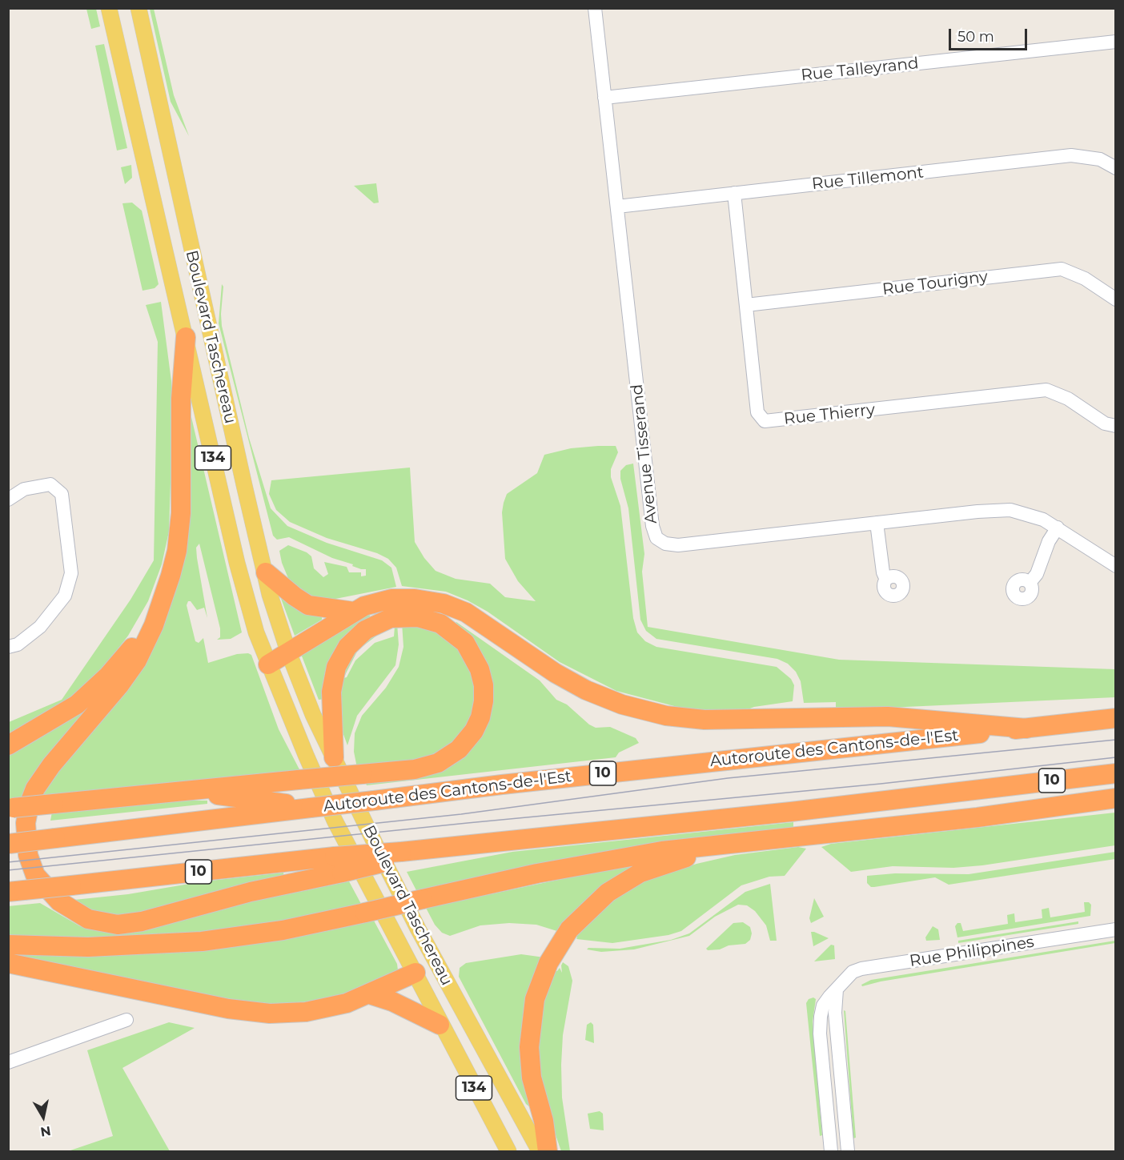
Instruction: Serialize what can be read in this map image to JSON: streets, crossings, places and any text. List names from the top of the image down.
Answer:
{
  "streets": {
    "highway": ["Autoroute des Cantons-de-l'Est", "10"],
    "main road": ["Boulevard Taschereau", "134"],
    "street": [
      "Rue Talleyrand",
      "Rue Tillemont",
      "Rue Tourigny",
      "Rue Thierry",
      "Avenue Tisserand",
      "Rue Philippines"
    ]
  },
  "crossings": [
    ["Rue Talleyrand", "Avenue Tisserand"],
    ["Rue Tillemont", "Rue Thierry"],
    ["Rue Tillemont", "Avenue Tisserand"],
    ["Rue Tourigny", "Rue Thierry"]
  ],
  "scale_bar": "50 m",
  "north": "bottom"
}
